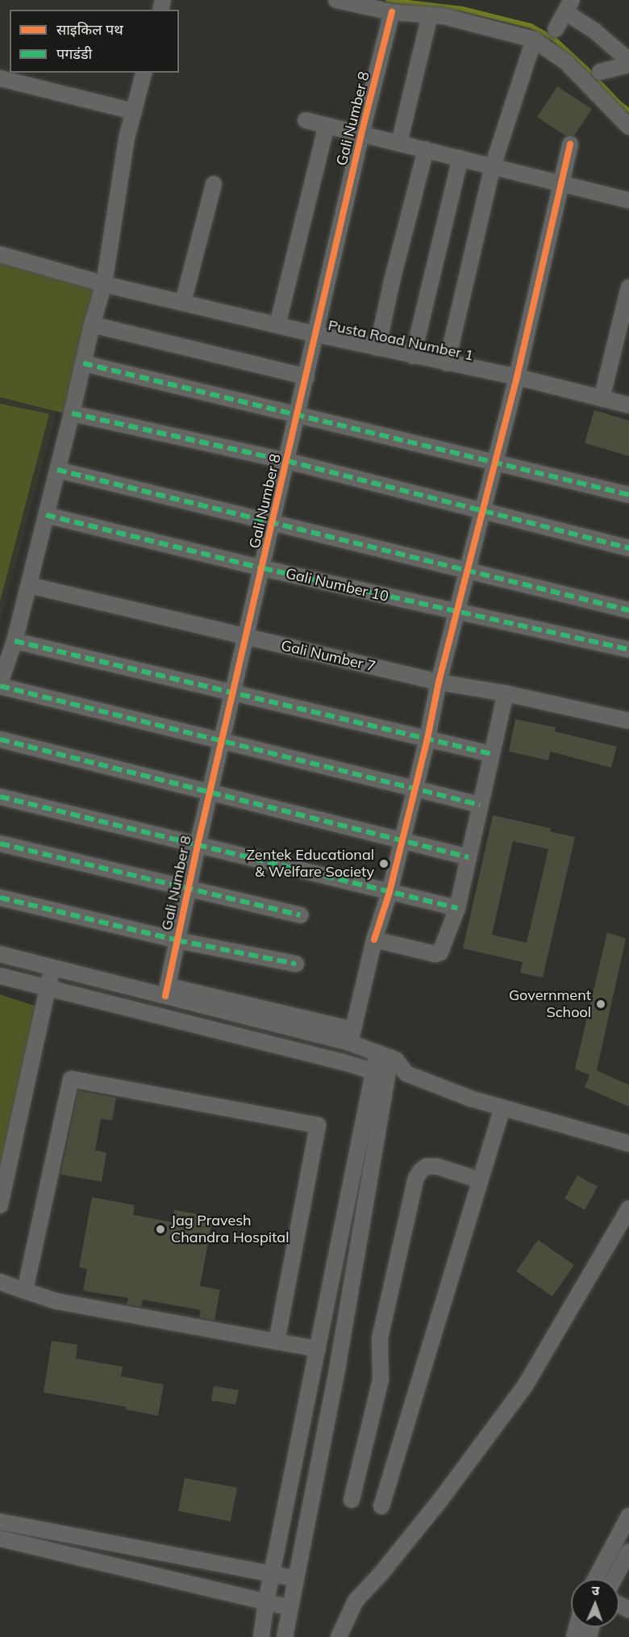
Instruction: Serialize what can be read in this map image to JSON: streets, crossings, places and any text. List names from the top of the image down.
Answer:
{
  "streets": {
    "street": [
      "Gali Number 8",
      "Pusta Road Number 1",
      "Gali Number 10",
      "Gali Number 7"
    ]
  },
  "crossings": [
    ["Gali Number 8", "Pusta Road Number 1"],
    ["Gali Number 8", "Gali Number 10"],
    ["Gali Number 8", "Gali Number 7"]
  ],
  "places": ["Zentek Educational & Welfare Society", "Government School", "Jag Pravesh Chandra Hospital"],
  "legend": ["साइकिल पथ", "पगडंडी"],
  "north": "top"
}
